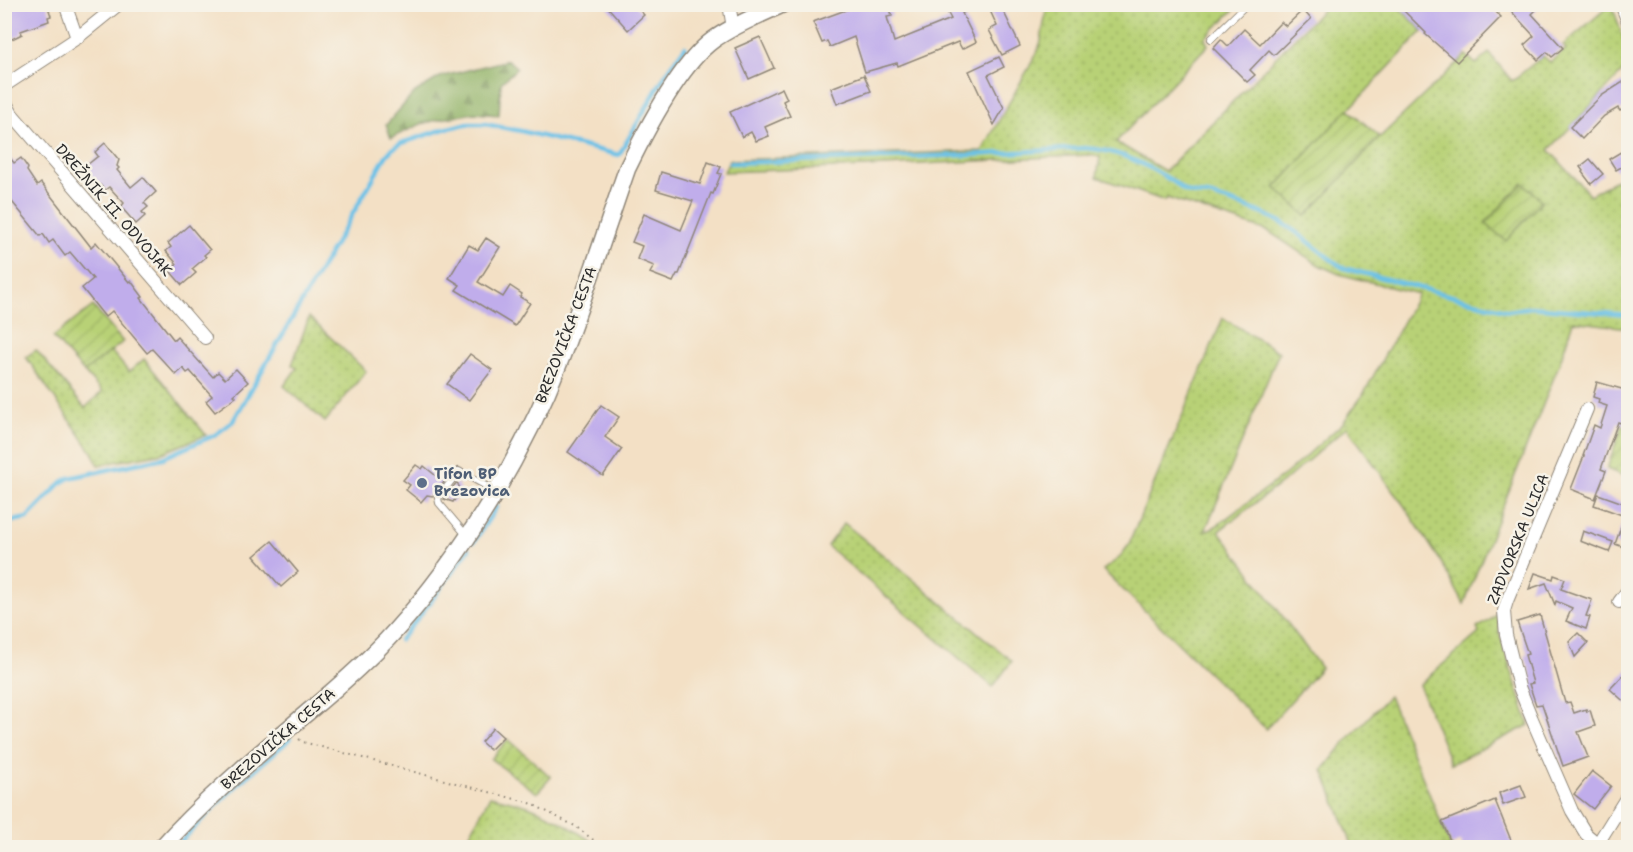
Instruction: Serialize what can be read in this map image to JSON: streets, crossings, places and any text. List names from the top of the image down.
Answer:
{
  "streets": {
    "main road": ["BREZOVIČKA CESTA"],
    "street": ["DREŽNIK II. ODVOJAK", "ZADVORSKA ULICA"]
  },
  "places": ["Tifon BP Brezovica"]
}
